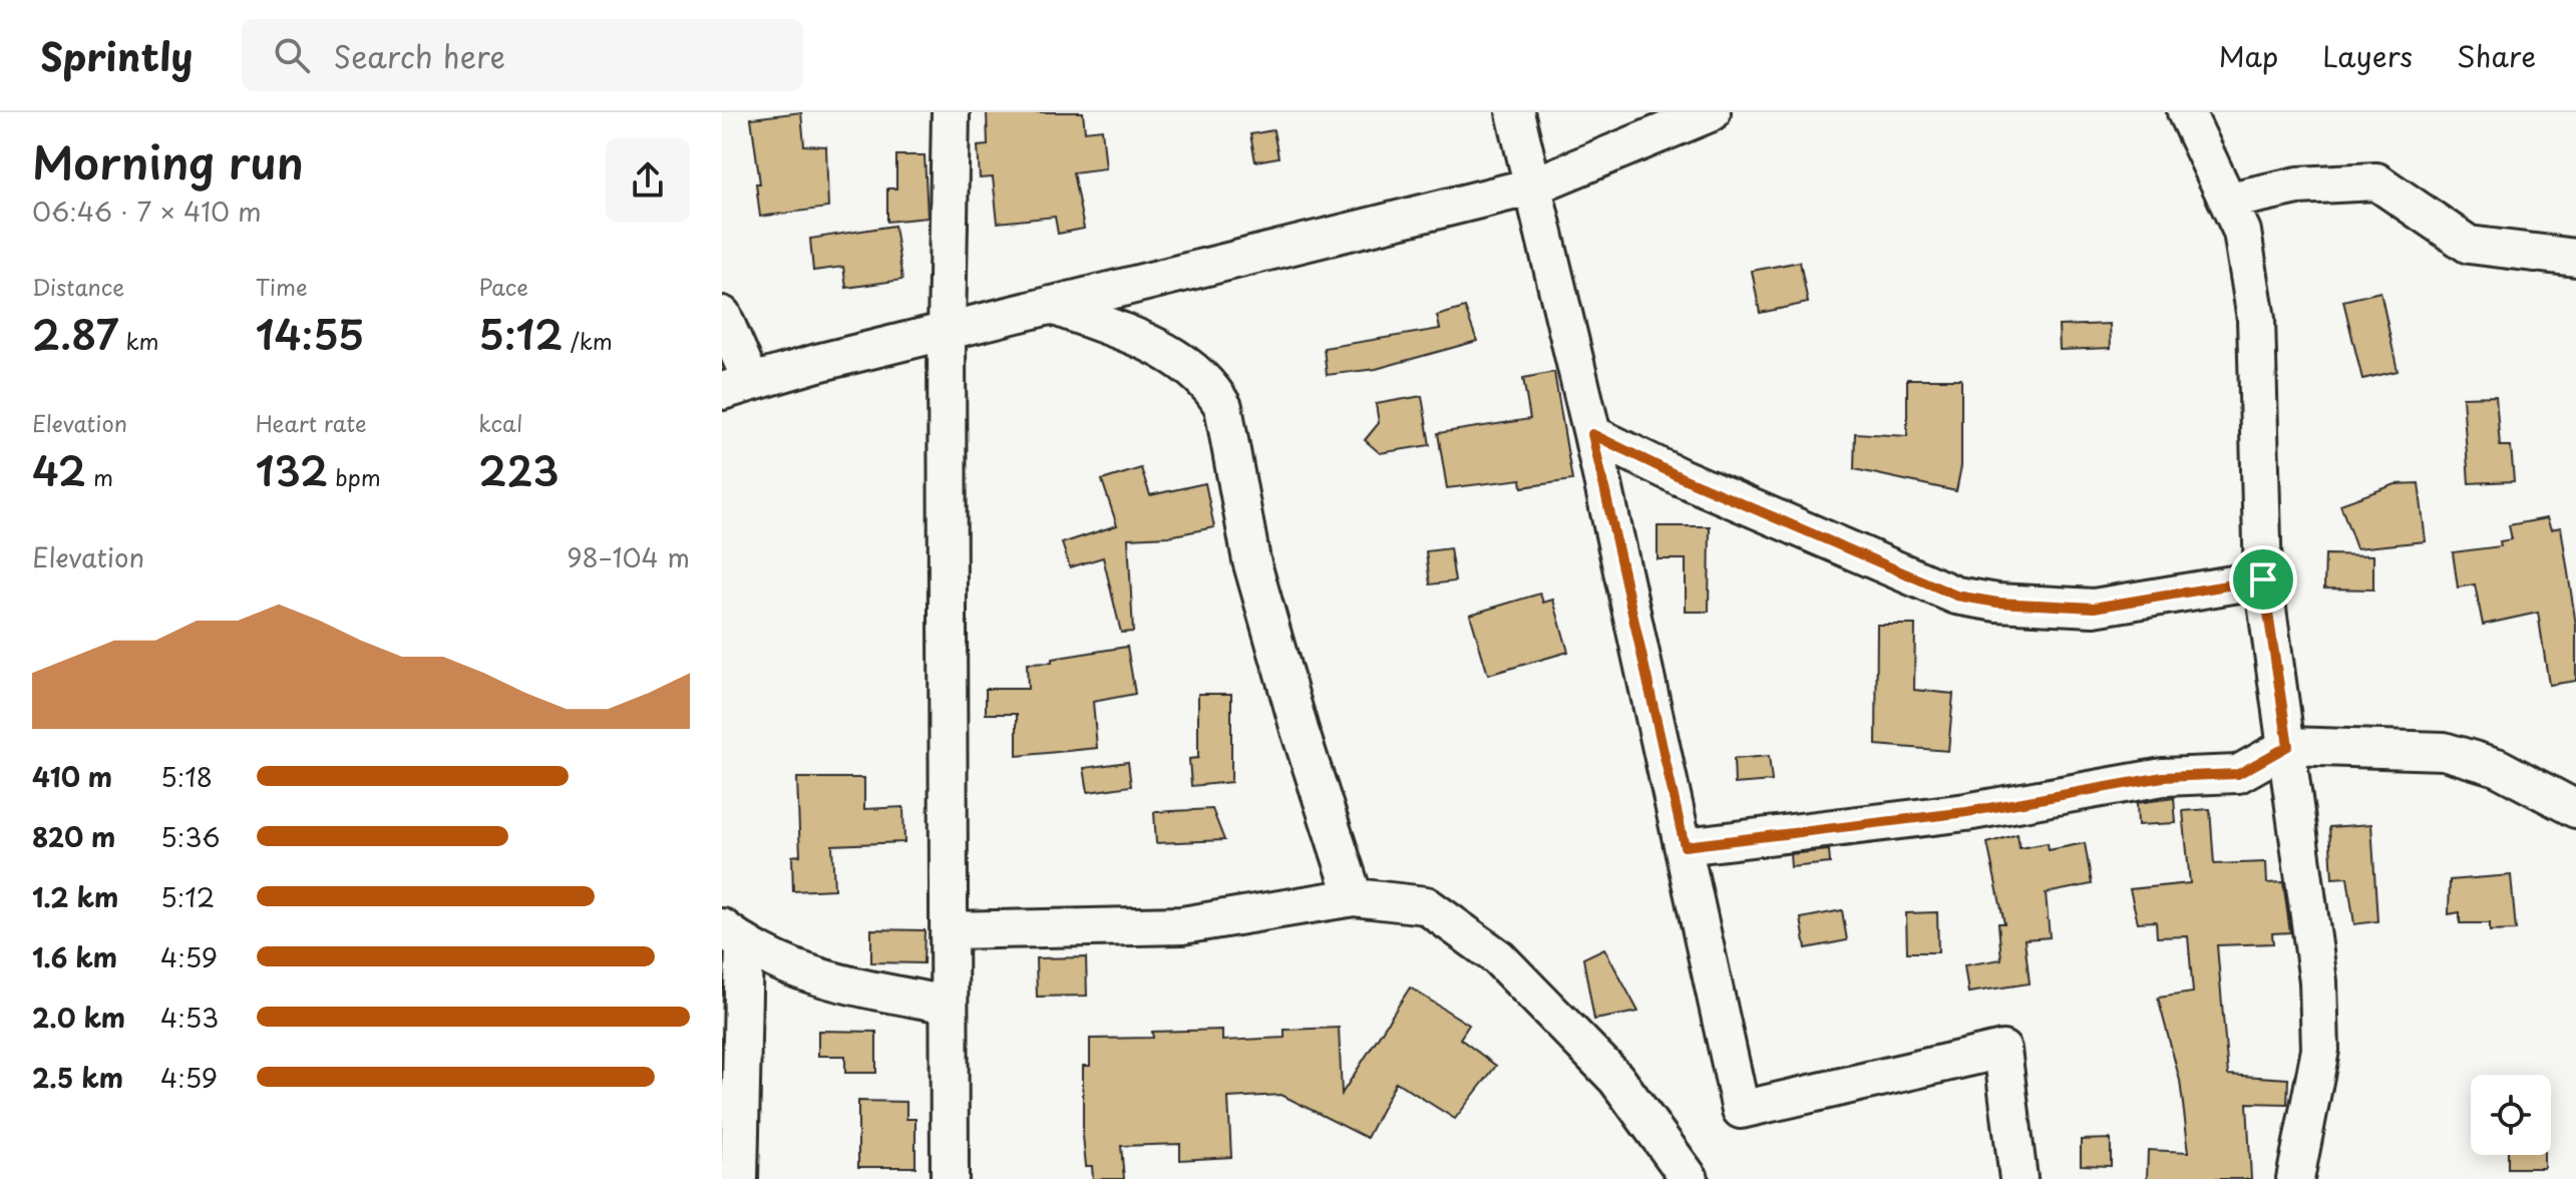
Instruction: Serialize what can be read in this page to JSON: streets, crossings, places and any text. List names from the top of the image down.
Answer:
{
  "page": {
    "header": "Sprintly",
    "search": "Search here",
    "nav": ["Map", "Layers", "Share"],
    "heading": ["Morning run", "06:46 · 7 × 410 m"],
    "stats": [
      ["Distance", "2.87 km"],
      ["Time", "14:55"],
      ["Pace", "5:12 /km"],
      ["Elevation", "42 m"],
      ["Heart rate", "132 bpm"],
      ["kcal", "223"]
    ],
    "chart": ["Elevation", "98–104 m"],
    "list": [
      {
        "name": "410 m",
        "note": "5:18"
      },
      {
        "name": "820 m",
        "note": "5:36"
      },
      {
        "name": "1.2 km",
        "note": "5:12"
      },
      {
        "name": "1.6 km",
        "note": "4:59"
      },
      {
        "name": "2.0 km",
        "note": "4:53"
      },
      {
        "name": "2.5 km",
        "note": "4:59"
      }
    ]
  }
}
